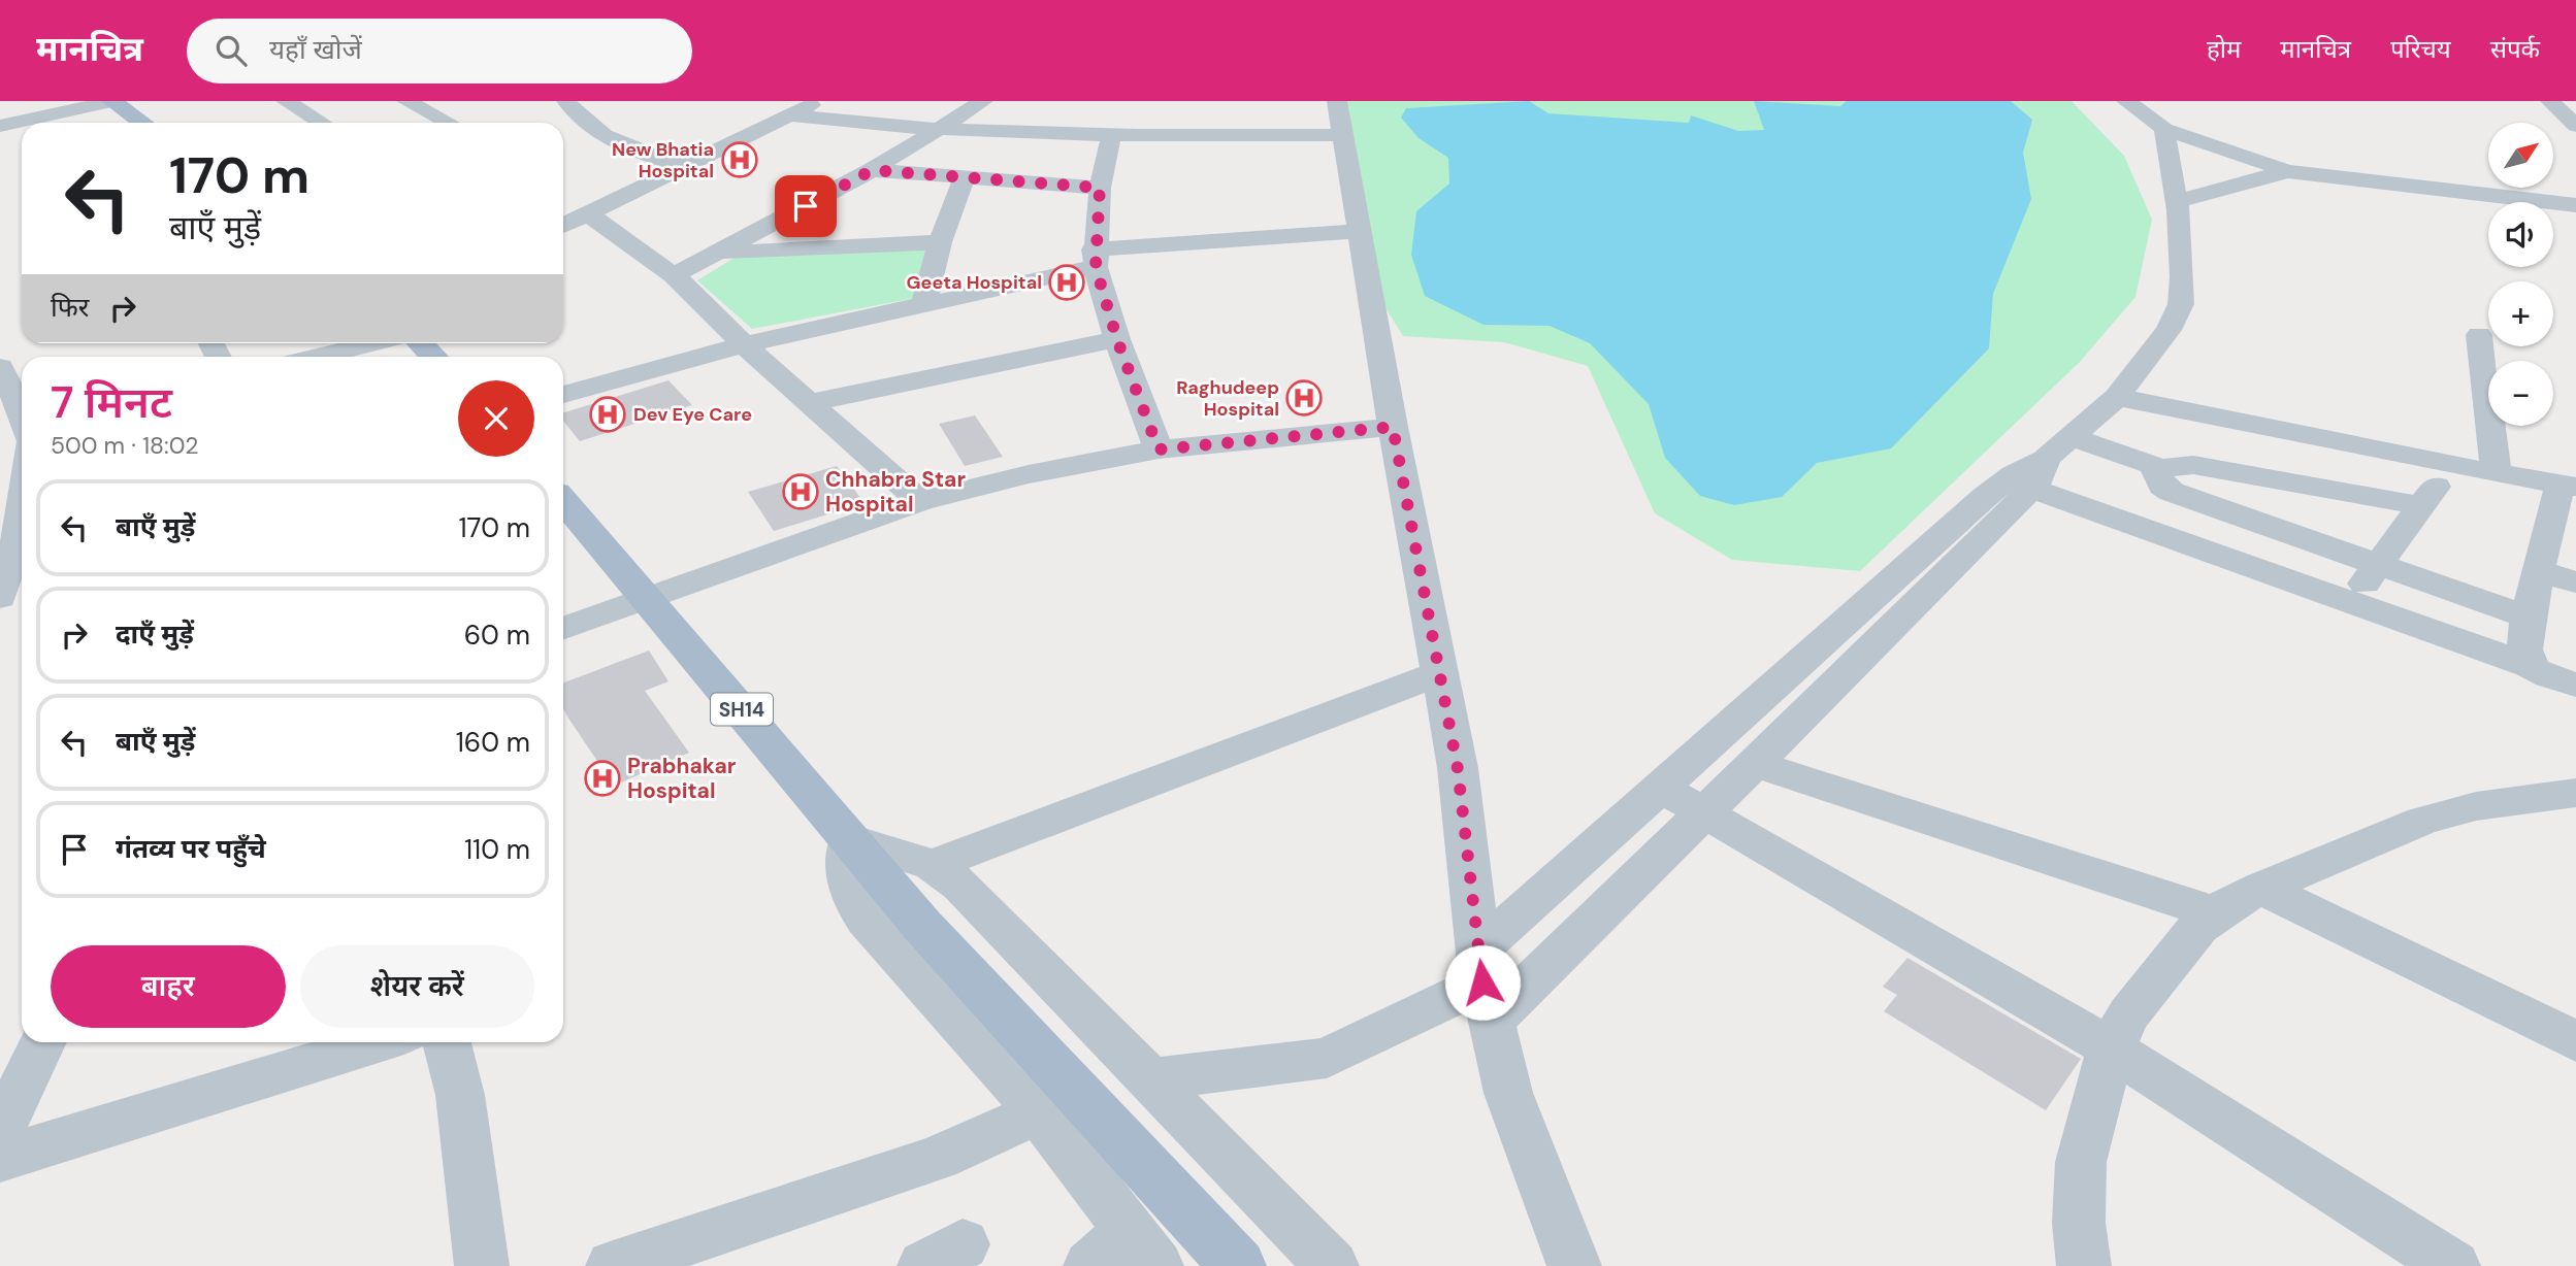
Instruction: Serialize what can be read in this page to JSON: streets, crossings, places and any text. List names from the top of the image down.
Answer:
{
  "streets": {
    "main road": ["SH14"]
  },
  "places": {
    "hospital": [
      "New Bhatia Hospital",
      "Geeta Hospital",
      "Raghudeep Hospital",
      "Dev Eye Care",
      "Chhabra Star Hospital",
      "Prabhakar Hospital"
    ]
  },
  "north": "top right",
  "page": {
    "header": "मानचित्र",
    "search": "यहाँ खोजें",
    "nav": [
      "होम",
      "मानचित्र",
      "परिचय",
      "संपर्क"
    ],
    "map_buttons": ["+", "−"],
    "turn": ["170 m", "बाएँ मुड़ें"],
    "then": "फिर",
    "heading": ["7 मिनट", "500 m · 18:02"],
    "list": [
      {
        "name": "बाएँ मुड़ें",
        "value": "170 m"
      },
      {
        "name": "दाएँ मुड़ें",
        "value": "60 m"
      },
      {
        "name": "बाएँ मुड़ें",
        "value": "160 m"
      },
      {
        "name": "गंतव्य पर पहुँचे",
        "value": "110 m"
      }
    ],
    "buttons": ["बाहर", "शेयर करें"]
  }
}
